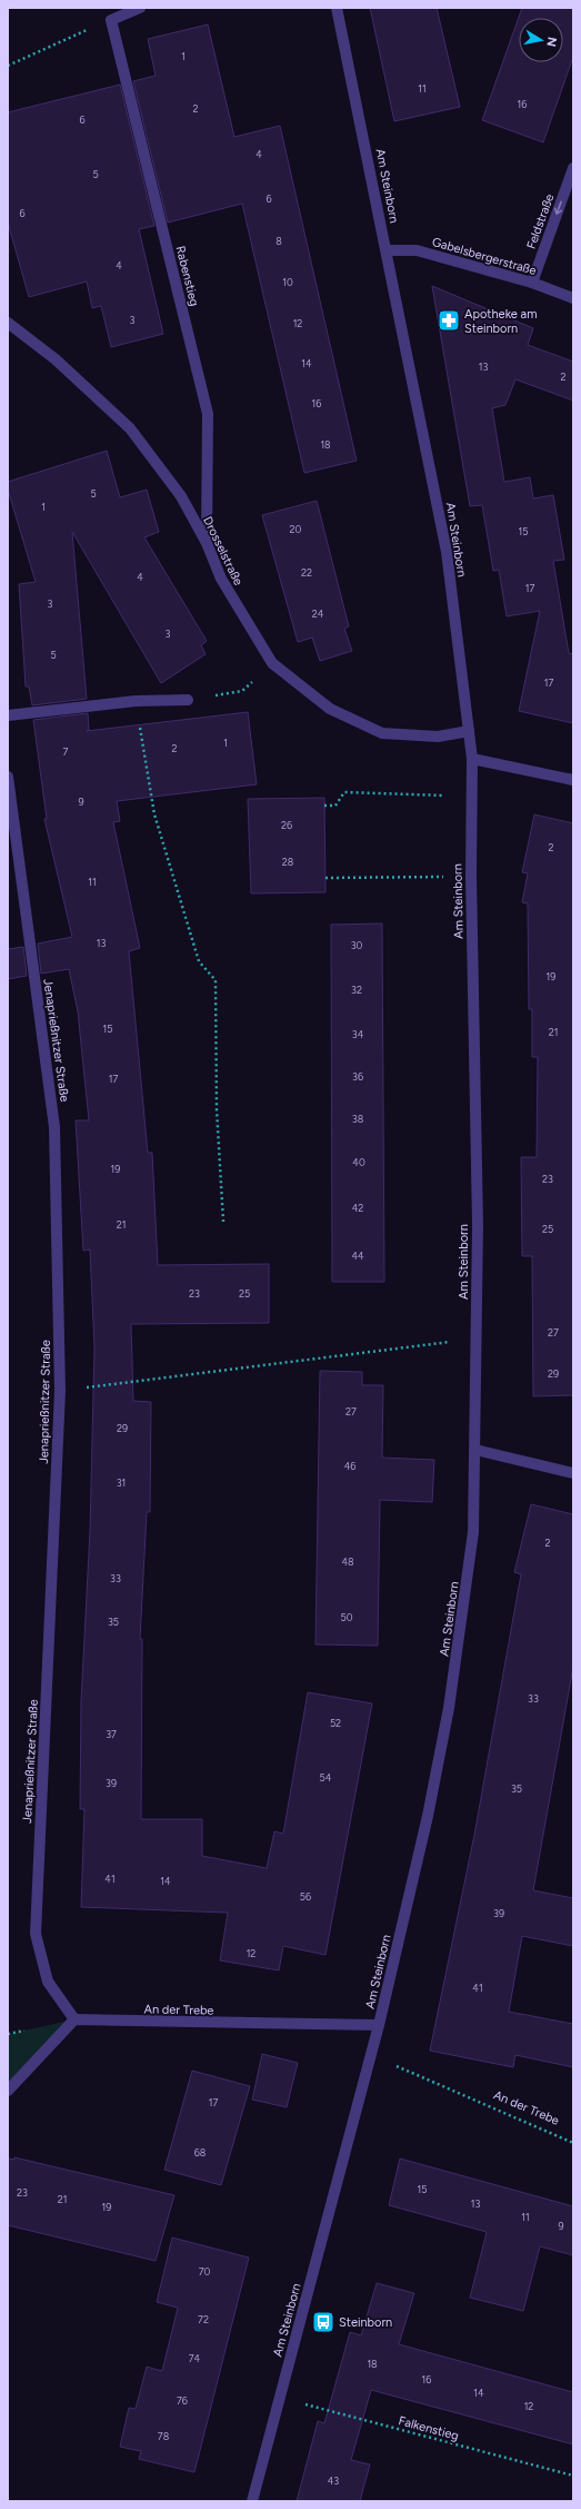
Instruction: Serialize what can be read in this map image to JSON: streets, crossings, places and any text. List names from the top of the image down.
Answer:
{
  "streets": {
    "street": [
      "Am Steinborn",
      "Feldstraße",
      "Gabelsbergerstraße",
      "Rabenstieg",
      "Drosselstraße",
      "Jenaprießnitzer Straße",
      "An der Trebe"
    ],
    "path": ["Falkenstieg"]
  },
  "crossings": [
    ["Am Steinborn", "Gabelsbergerstraße"],
    ["Am Steinborn", "Drosselstraße"],
    ["Am Steinborn", "An der Trebe"],
    ["Am Steinborn", "Falkenstieg"],
    ["Feldstraße", "Gabelsbergerstraße"],
    ["Rabenstieg", "Drosselstraße"],
    ["Jenaprießnitzer Straße", "An der Trebe"]
  ],
  "one_way": ["Feldstraße"],
  "places": {
    "pharmacy": ["Apotheke am Steinborn"],
    "bus stop": ["Steinborn"]
  },
  "house_numbers": [
    "1",
    "11",
    "16",
    "2",
    "6",
    "4",
    "5",
    "6",
    "6",
    "8",
    "4",
    "10",
    "3",
    "12",
    "14",
    "13",
    "2",
    "16",
    "18",
    "5",
    "1",
    "20",
    "15",
    "22",
    "4",
    "17",
    "3",
    "24",
    "3",
    "5",
    "17",
    "1",
    "2",
    "7",
    "9",
    "26",
    "2",
    "28",
    "11",
    "13",
    "30",
    "19",
    "32",
    "15",
    "21",
    "34",
    "36",
    "17",
    "38",
    "40",
    "19",
    "23",
    "42",
    "21",
    "25",
    "44",
    "23",
    "25",
    "27",
    "29",
    "27",
    "29",
    "46",
    "31",
    "2",
    "48",
    "33",
    "50",
    "35",
    "33",
    "52",
    "37",
    "54",
    "39",
    "35",
    "41",
    "14",
    "56",
    "39",
    "12",
    "41",
    "17",
    "68",
    "15",
    "23",
    "21",
    "13",
    "19",
    "11",
    "9",
    "70",
    "72",
    "74",
    "18",
    "16",
    "14",
    "76",
    "12",
    "78",
    "43"
  ],
  "north": "right"
}
